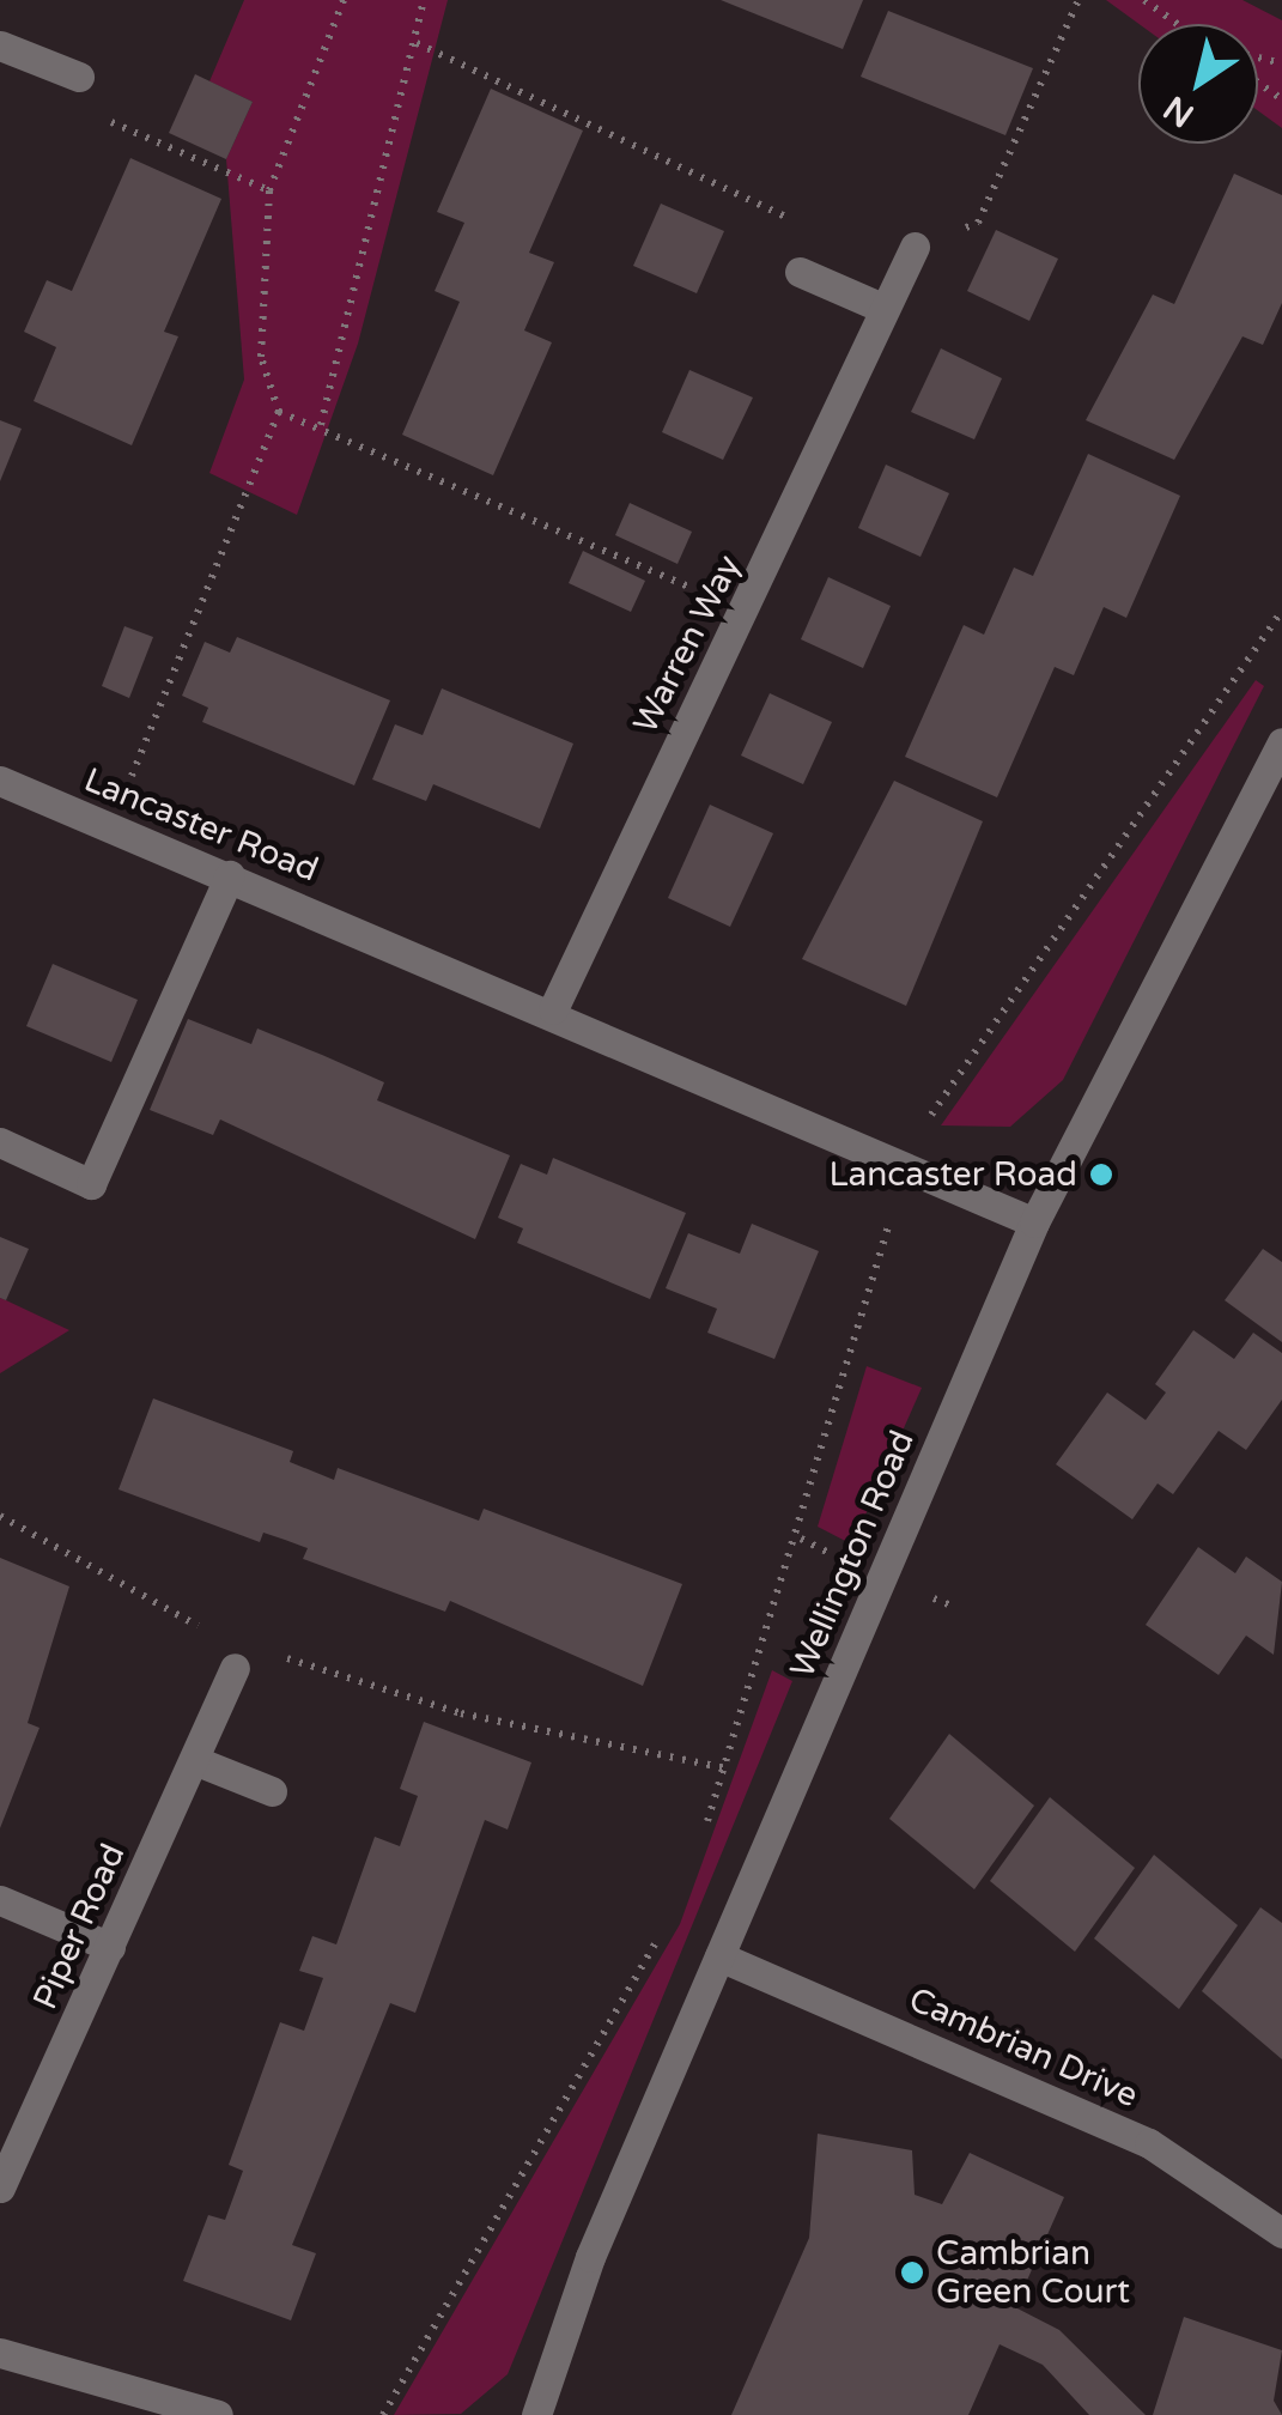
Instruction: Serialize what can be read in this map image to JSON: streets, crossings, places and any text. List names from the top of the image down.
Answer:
{
  "streets": {
    "street": [
      "Warren Way",
      "Lancaster Road",
      "Wellington Road",
      "Piper Road",
      "Cambrian Drive"
    ]
  },
  "crossings": [
    ["Warren Way", "Lancaster Road"],
    ["Lancaster Road", "Wellington Road"],
    ["Wellington Road", "Cambrian Drive"]
  ],
  "places": ["Lancaster Road", "Cambrian Green Court"],
  "north": "bottom left"
}
